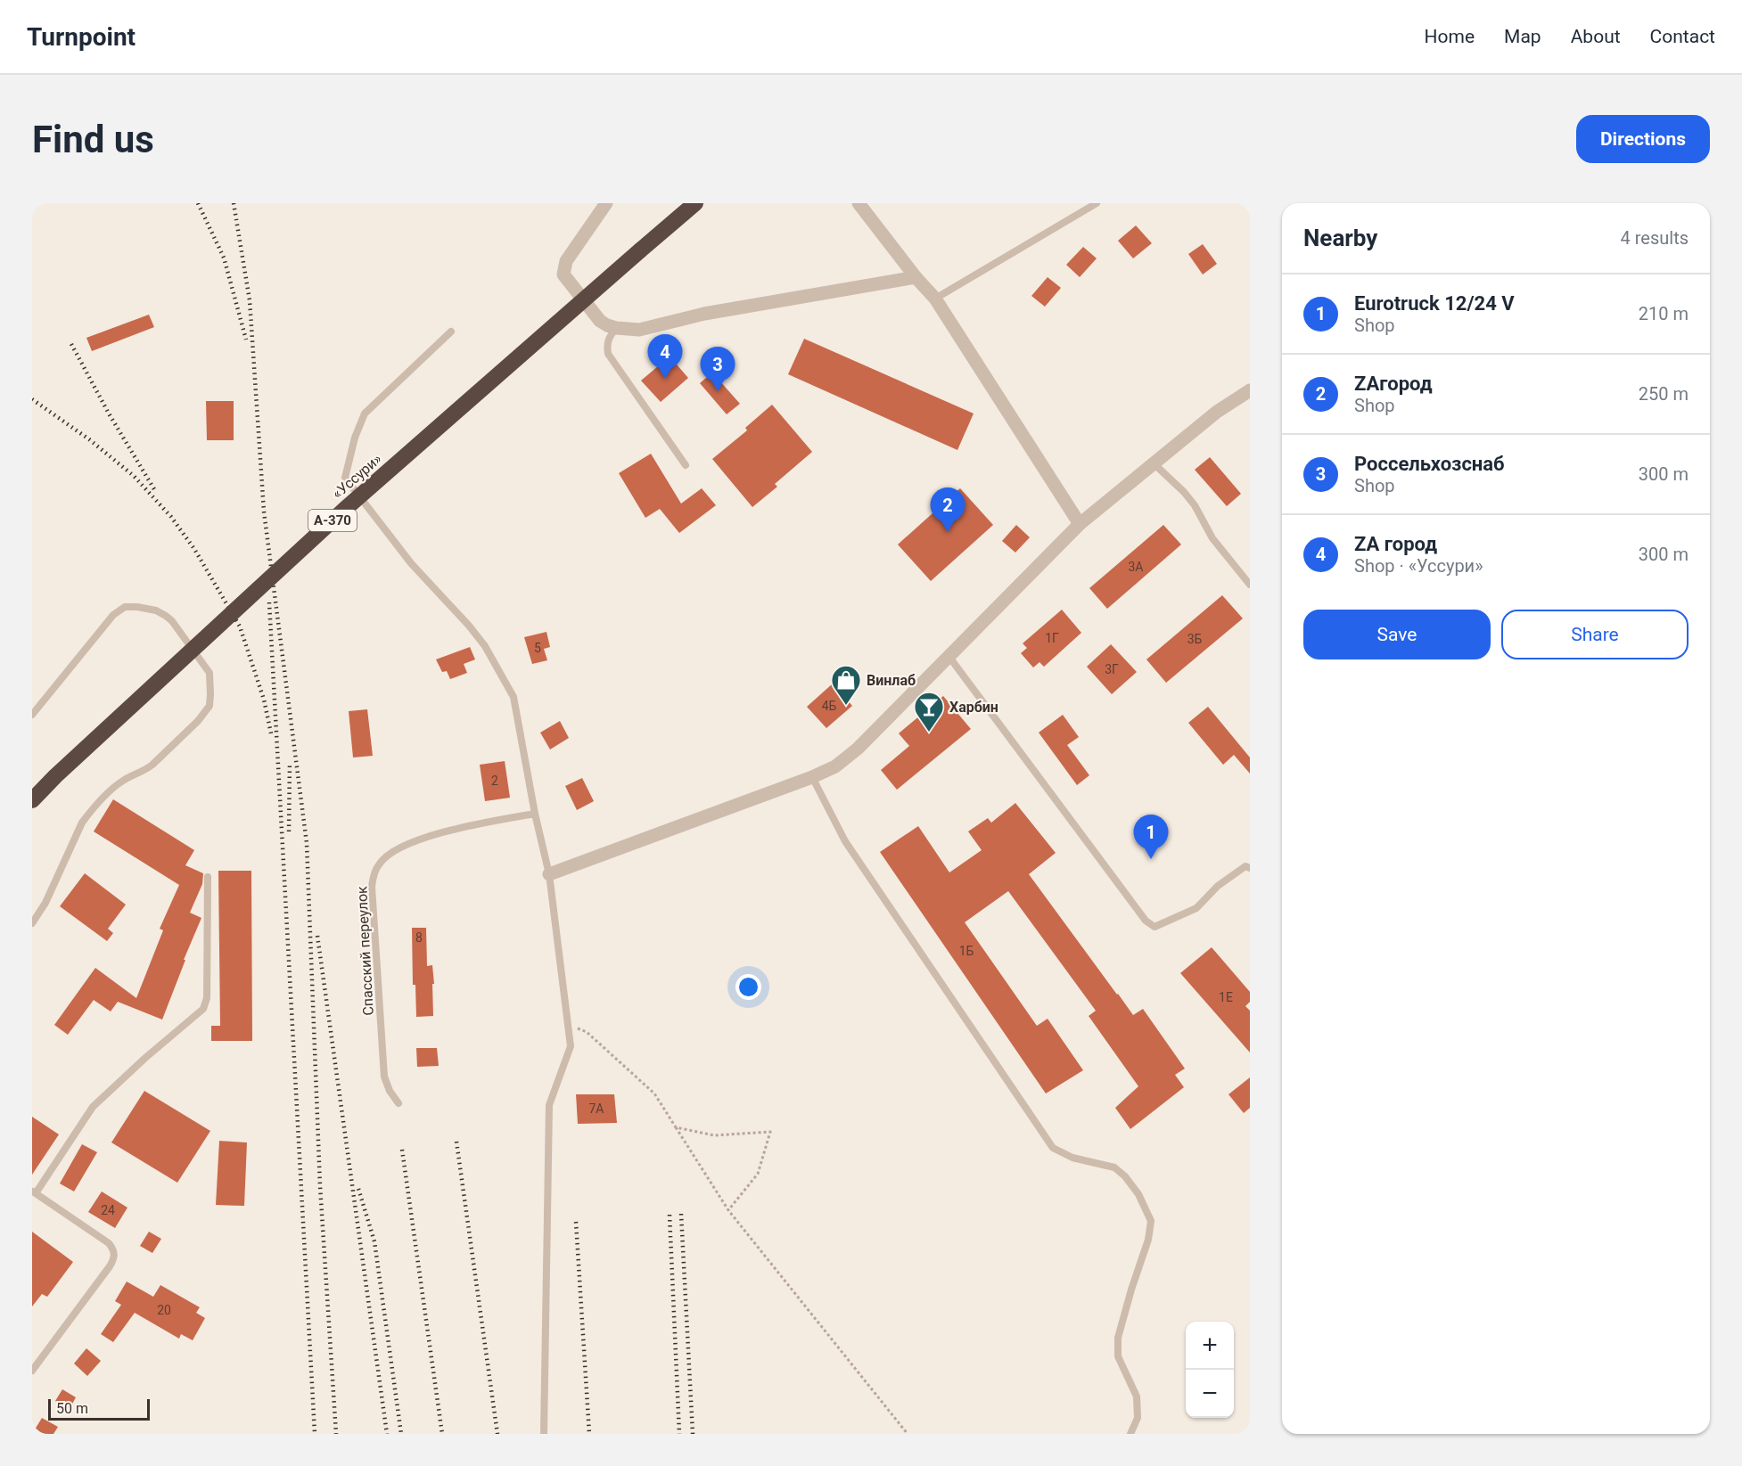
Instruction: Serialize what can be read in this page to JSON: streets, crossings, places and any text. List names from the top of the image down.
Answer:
{
  "streets": {
    "highway": ["«Уссури»", "А-370"],
    "lane": ["Спасский переулок"]
  },
  "places": {
    "shop": ["Винлаб"],
    "bar": ["Харбин"]
  },
  "house_numbers": [
    "3А",
    "1Г",
    "3Б",
    "5",
    "3Г",
    "4Б",
    "2",
    "8",
    "1Б",
    "1Е",
    "7А",
    "24",
    "20"
  ],
  "scale_bar": "50 m",
  "page": {
    "header": "Turnpoint",
    "nav": [
      "Home",
      "Map",
      "About",
      "Contact"
    ],
    "buttons": [
      "Directions",
      ["Save", "Share"]
    ],
    "title": "Find us",
    "heading": ["Nearby", "4 results"],
    "list": [
      {
        "mark": "1",
        "name": "Eurotruck 12/24 V",
        "note": "Shop",
        "value": "210 m"
      },
      {
        "mark": "2",
        "name": "ZAгород",
        "note": "Shop",
        "value": "250 m"
      },
      {
        "mark": "3",
        "name": "Россельхозснаб",
        "note": "Shop",
        "value": "300 m"
      },
      {
        "mark": "4",
        "name": "ZA город",
        "note": "Shop · «Уссури»",
        "value": "300 m"
      }
    ],
    "pins": [
      "4",
      "3",
      "2",
      "1"
    ],
    "map_buttons": ["+", "−"],
    "scale": "50 m"
  }
}
